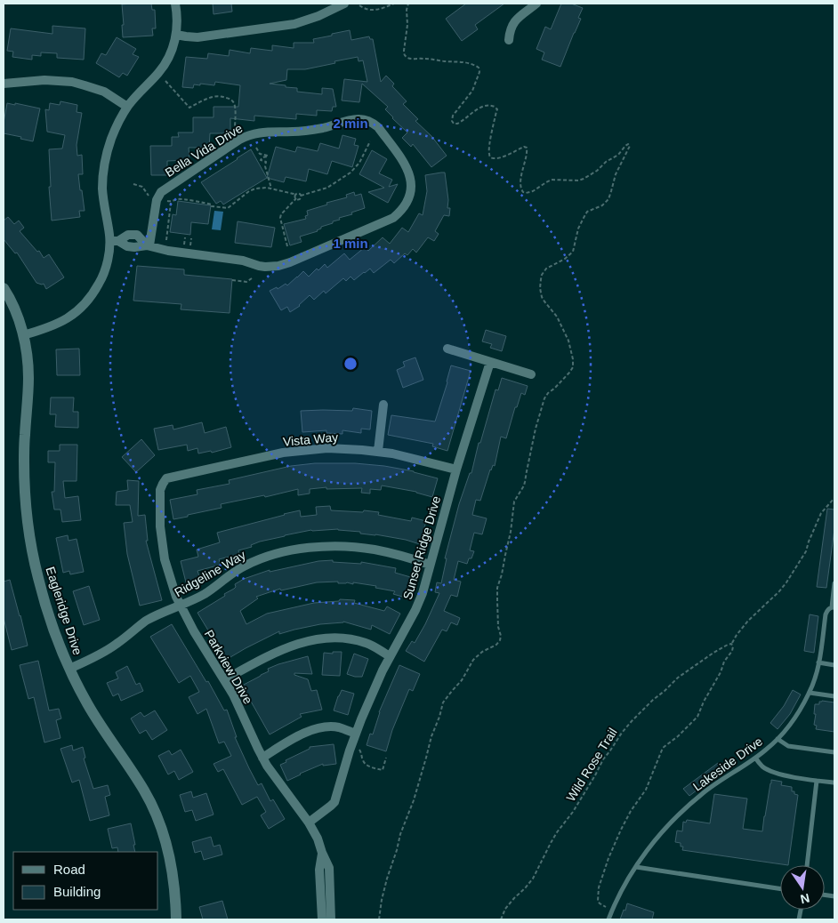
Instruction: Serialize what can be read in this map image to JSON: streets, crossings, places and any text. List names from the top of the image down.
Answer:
{
  "streets": {
    "main road": ["Eagleridge Drive"],
    "street": [
      "Bella Vida Drive",
      "Vista Way",
      "Sunset Ridge Drive",
      "Ridgeline Way",
      "Parkview Drive"
    ],
    "lane": ["Lakeside Drive"],
    "path": ["Wild Rose Trail"]
  },
  "crossings": [
    ["Vista Way", "Sunset Ridge Drive"],
    ["Vista Way", "Parkview Drive"],
    ["Sunset Ridge Drive", "Ridgeline Way"],
    ["Sunset Ridge Drive", "Parkview Drive"],
    ["Ridgeline Way", "Eagleridge Drive"],
    ["Ridgeline Way", "Parkview Drive"]
  ],
  "legend": ["Road", "Building"],
  "north": "bottom",
  "rings": ["2 min", "1 min"]
}
